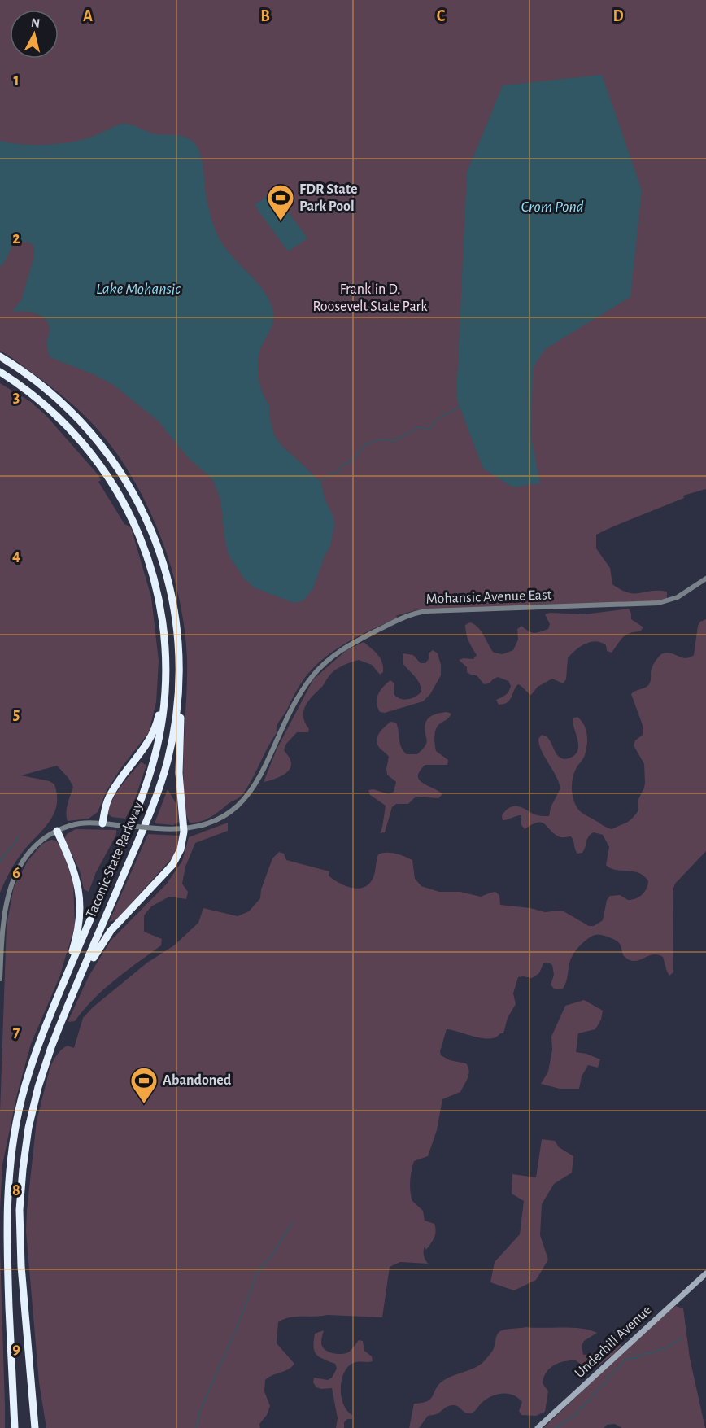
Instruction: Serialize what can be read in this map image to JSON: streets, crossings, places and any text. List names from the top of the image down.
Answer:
{
  "streets": {
    "highway": ["Taconic State Parkway"],
    "main road": ["Underhill Avenue"],
    "street": ["Mohansic Avenue East"]
  },
  "water": ["Crom Pond", "Lake Mohansic"],
  "parks": ["Franklin D. Roosevelt State Park"],
  "places": {
    "sports": ["FDR State Park Pool", "Abandoned"]
  },
  "north": "top",
  "grid": {
    "columns": [
      "A",
      "B",
      "C",
      "D"
    ],
    "rows": [
      "1",
      "2",
      "3",
      "4",
      "5",
      "6",
      "7",
      "8",
      "9"
    ]
  }
}
